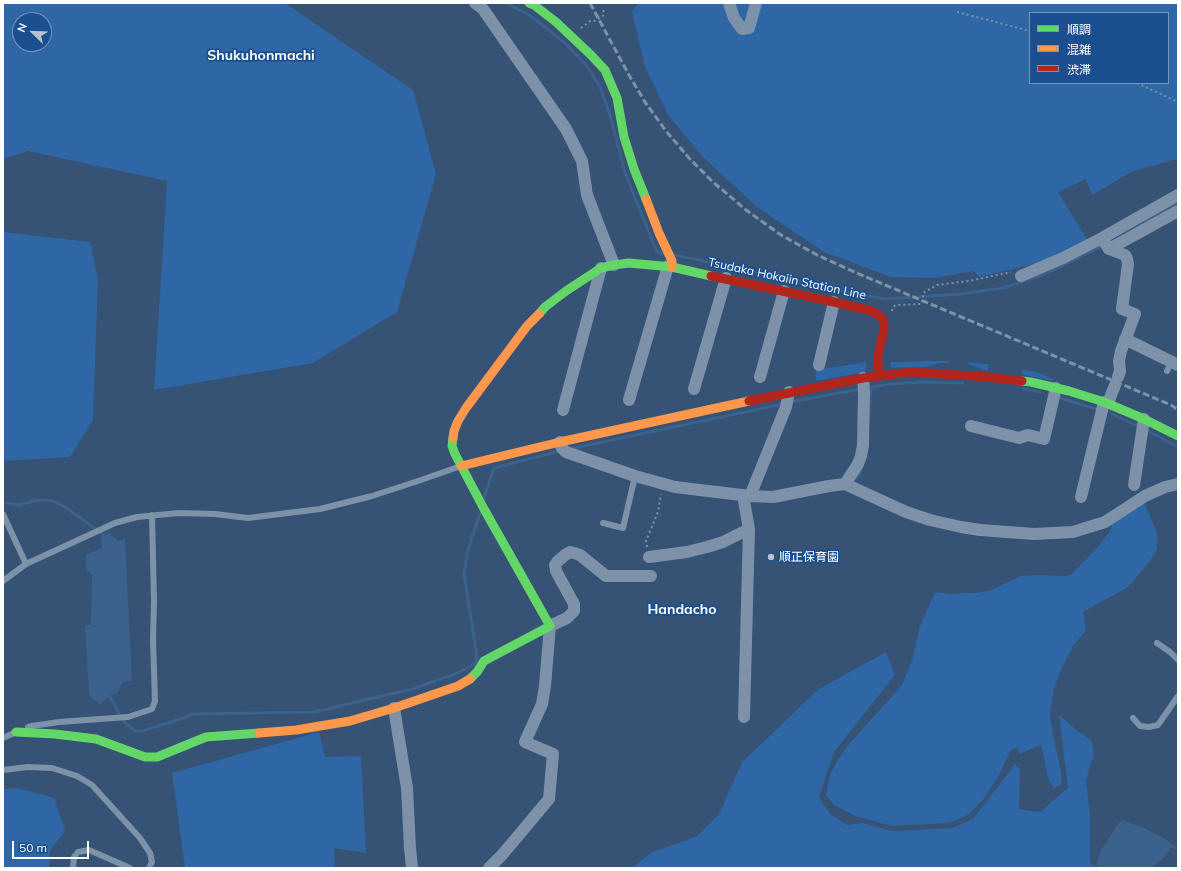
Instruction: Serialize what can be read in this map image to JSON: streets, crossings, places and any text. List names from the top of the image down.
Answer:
{
  "streets": {
    "street": ["Tsudaka Hokaiin Station Line"]
  },
  "districts": ["Shukuhonmachi", "Handacho"],
  "places": ["順正保育園"],
  "legend": ["順調", "混雑", "渋滞"],
  "scale_bar": "50 m",
  "north": "top left"
}
